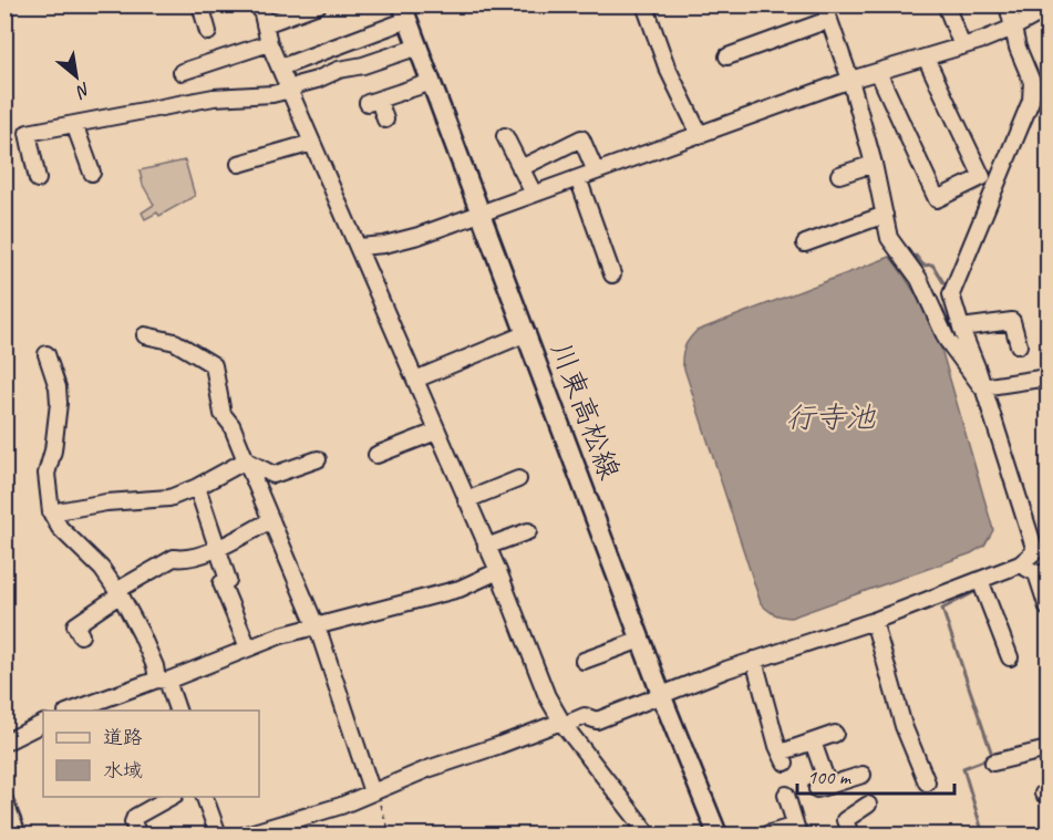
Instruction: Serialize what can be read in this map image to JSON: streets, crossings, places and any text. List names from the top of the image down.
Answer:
{
  "streets": {
    "main road": ["川東高松線"]
  },
  "water": ["行寺池"],
  "legend": ["道路", "水域"],
  "scale_bar": "100 m",
  "north": "bottom right"
}
